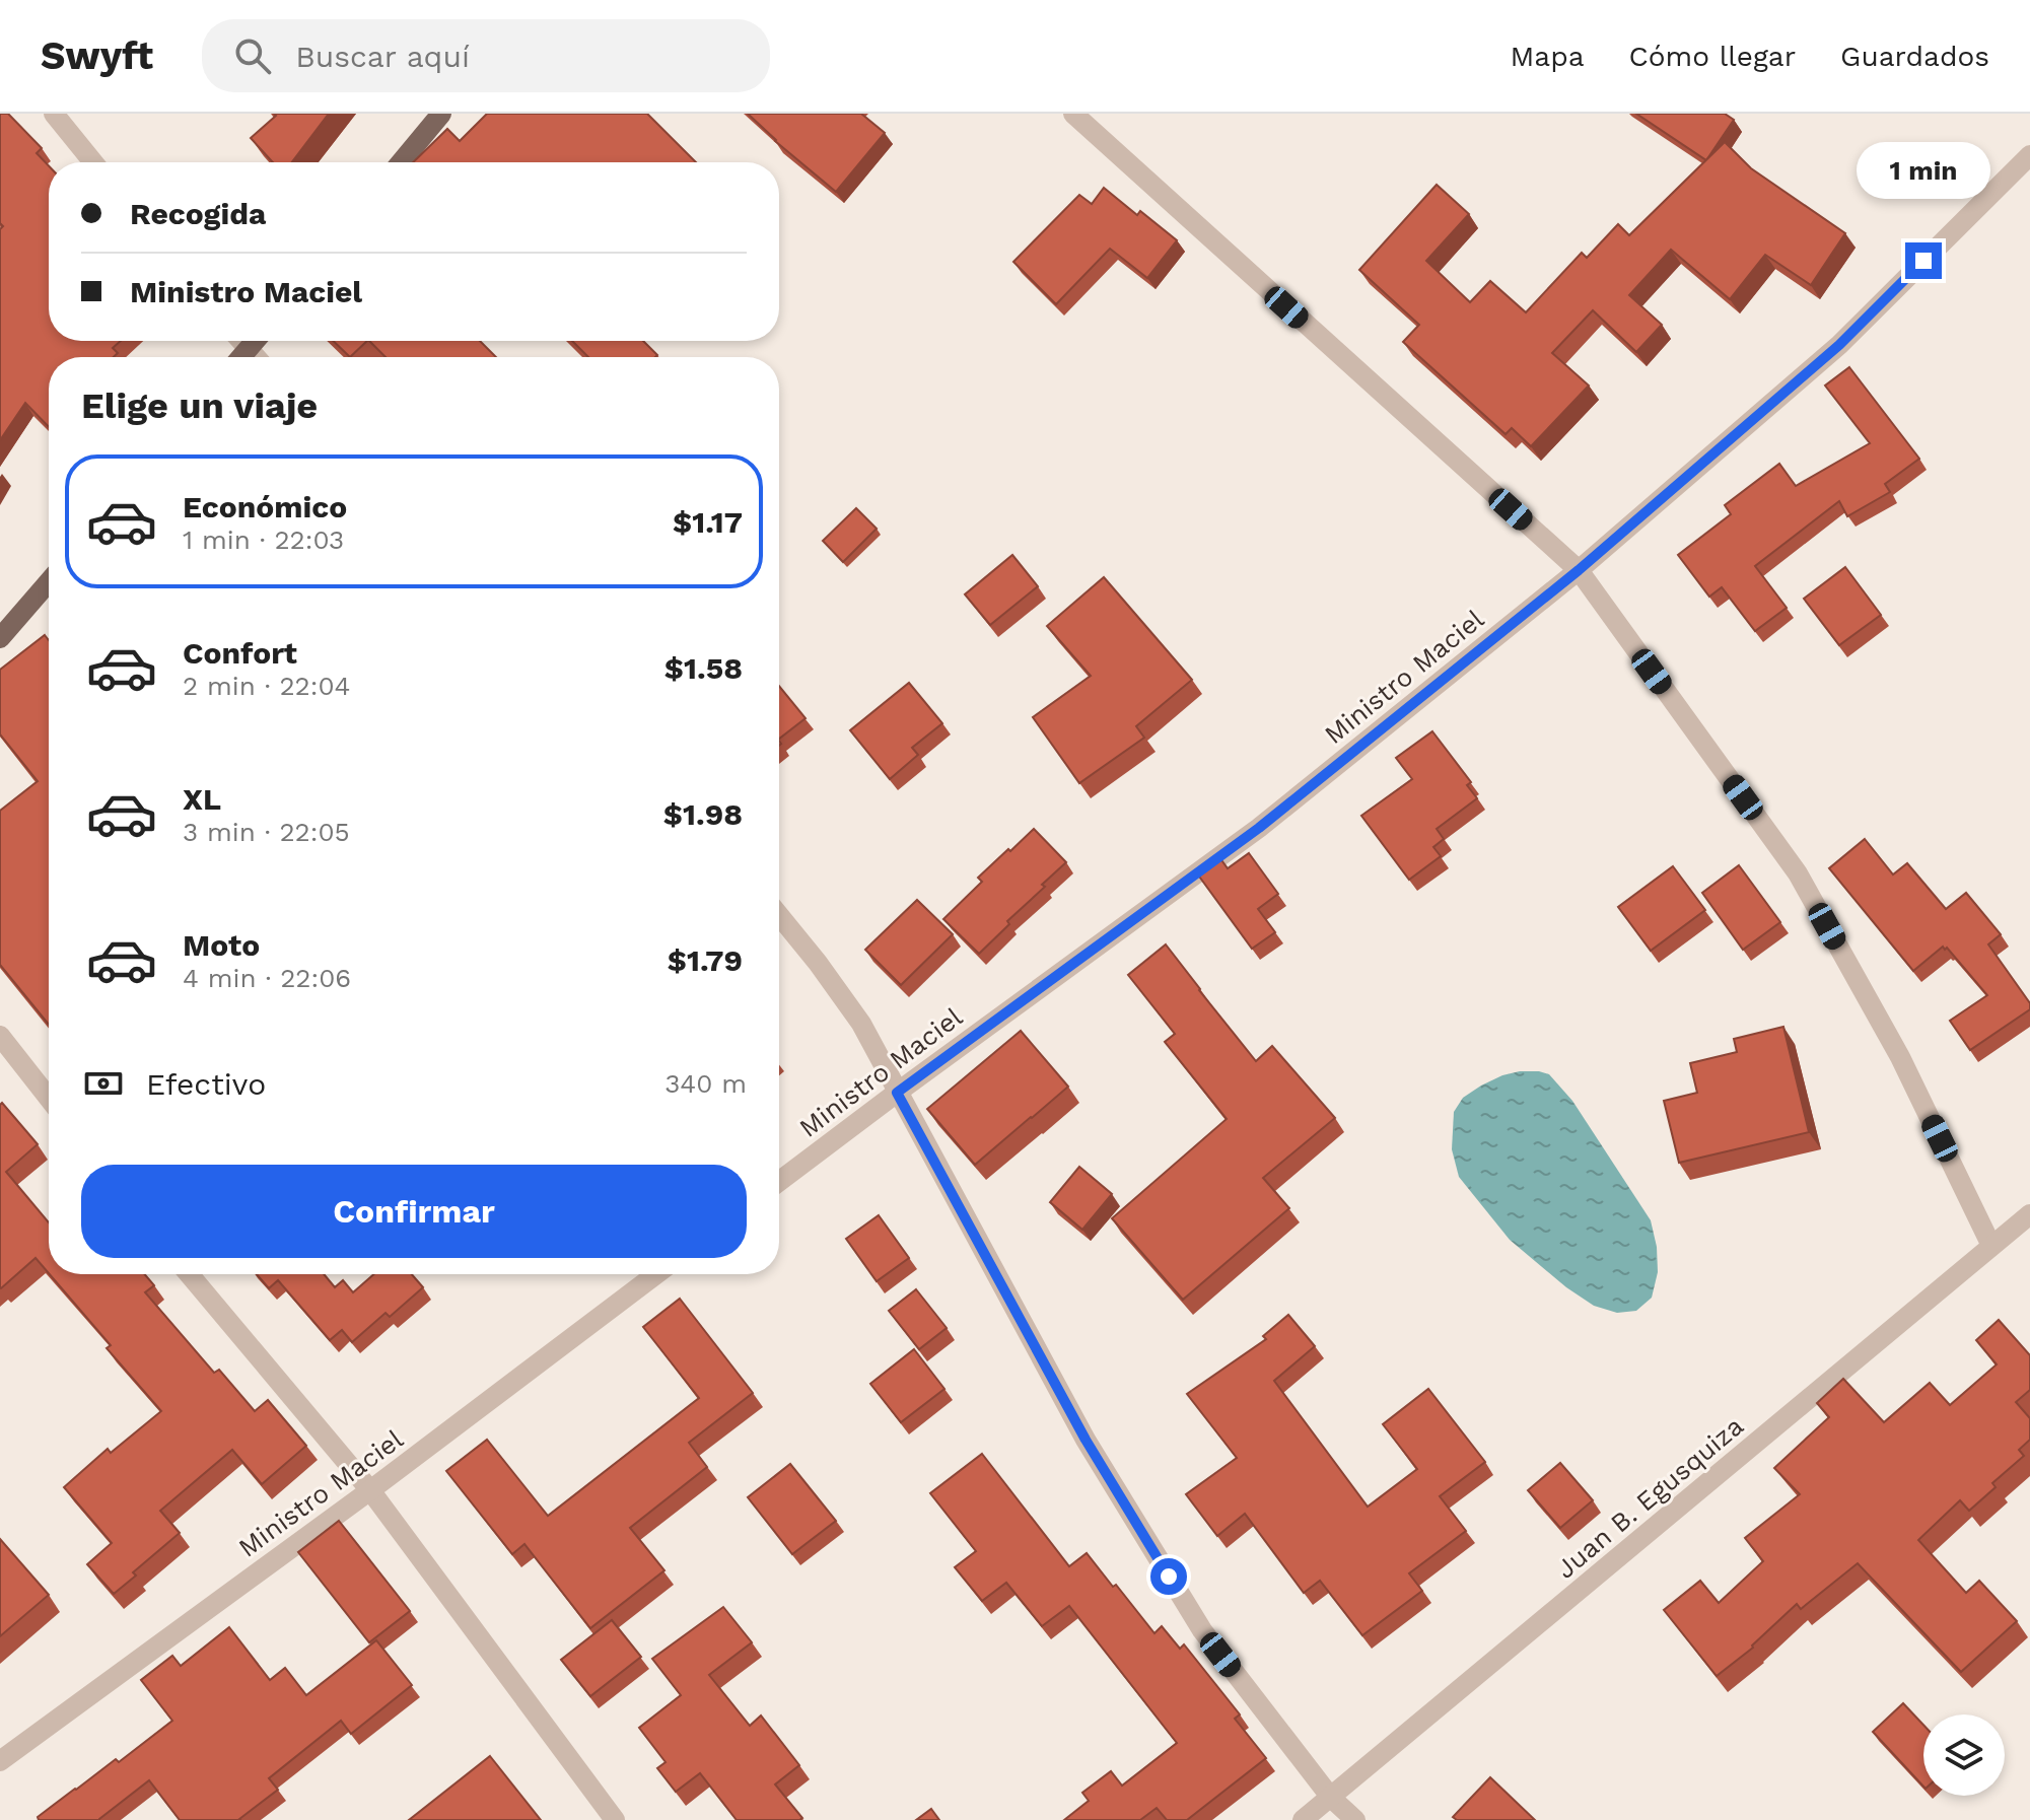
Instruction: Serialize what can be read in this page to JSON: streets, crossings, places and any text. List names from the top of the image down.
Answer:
{
  "streets": {
    "street": ["Ministro Maciel", "Juan B. Egusquiza"]
  },
  "page": {
    "header": "Swyft",
    "search": "Buscar aquí",
    "nav": ["Mapa", "Cómo llegar", "Guardados"],
    "bubble": "1 min",
    "banner": ["Recogida", "Ministro Maciel"],
    "heading": "Elige un viaje",
    "list": [
      {
        "name": "Económico",
        "note": "1 min · 22:03",
        "value": "$1.17"
      },
      {
        "name": "Confort",
        "note": "2 min · 22:04",
        "value": "$1.58"
      },
      {
        "name": "XL",
        "note": "3 min · 22:05",
        "value": "$1.98"
      },
      {
        "name": "Moto",
        "note": "4 min · 22:06",
        "value": "$1.79"
      }
    ],
    "pay": ["Efectivo", "340 m"],
    "buttons": "Confirmar"
  }
}
